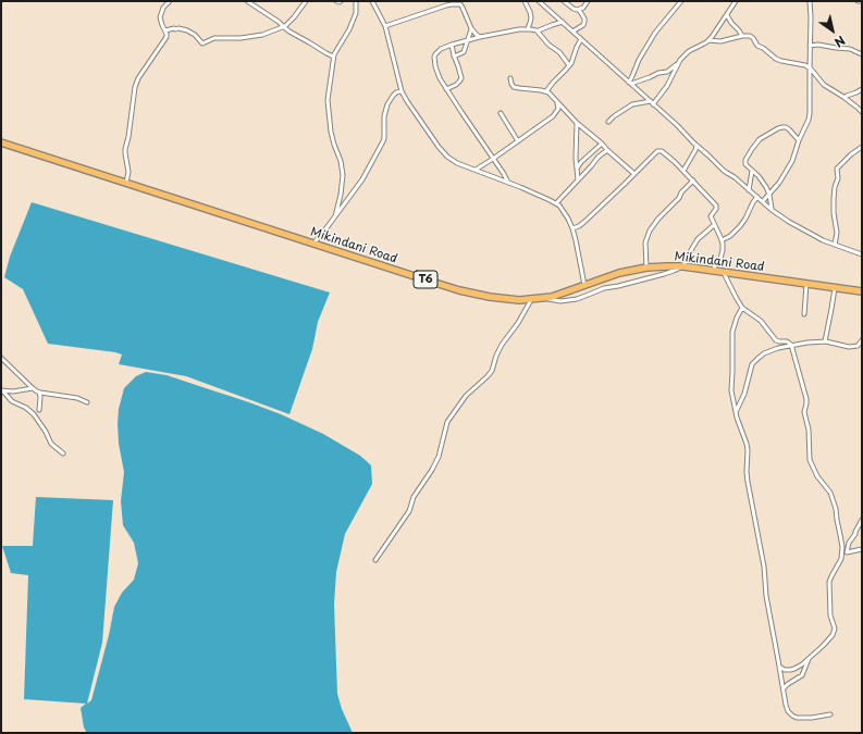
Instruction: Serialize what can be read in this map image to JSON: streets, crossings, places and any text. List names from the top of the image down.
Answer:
{
  "streets": {
    "highway": ["Mikindani Road", "T6"]
  },
  "north": "bottom right"
}
